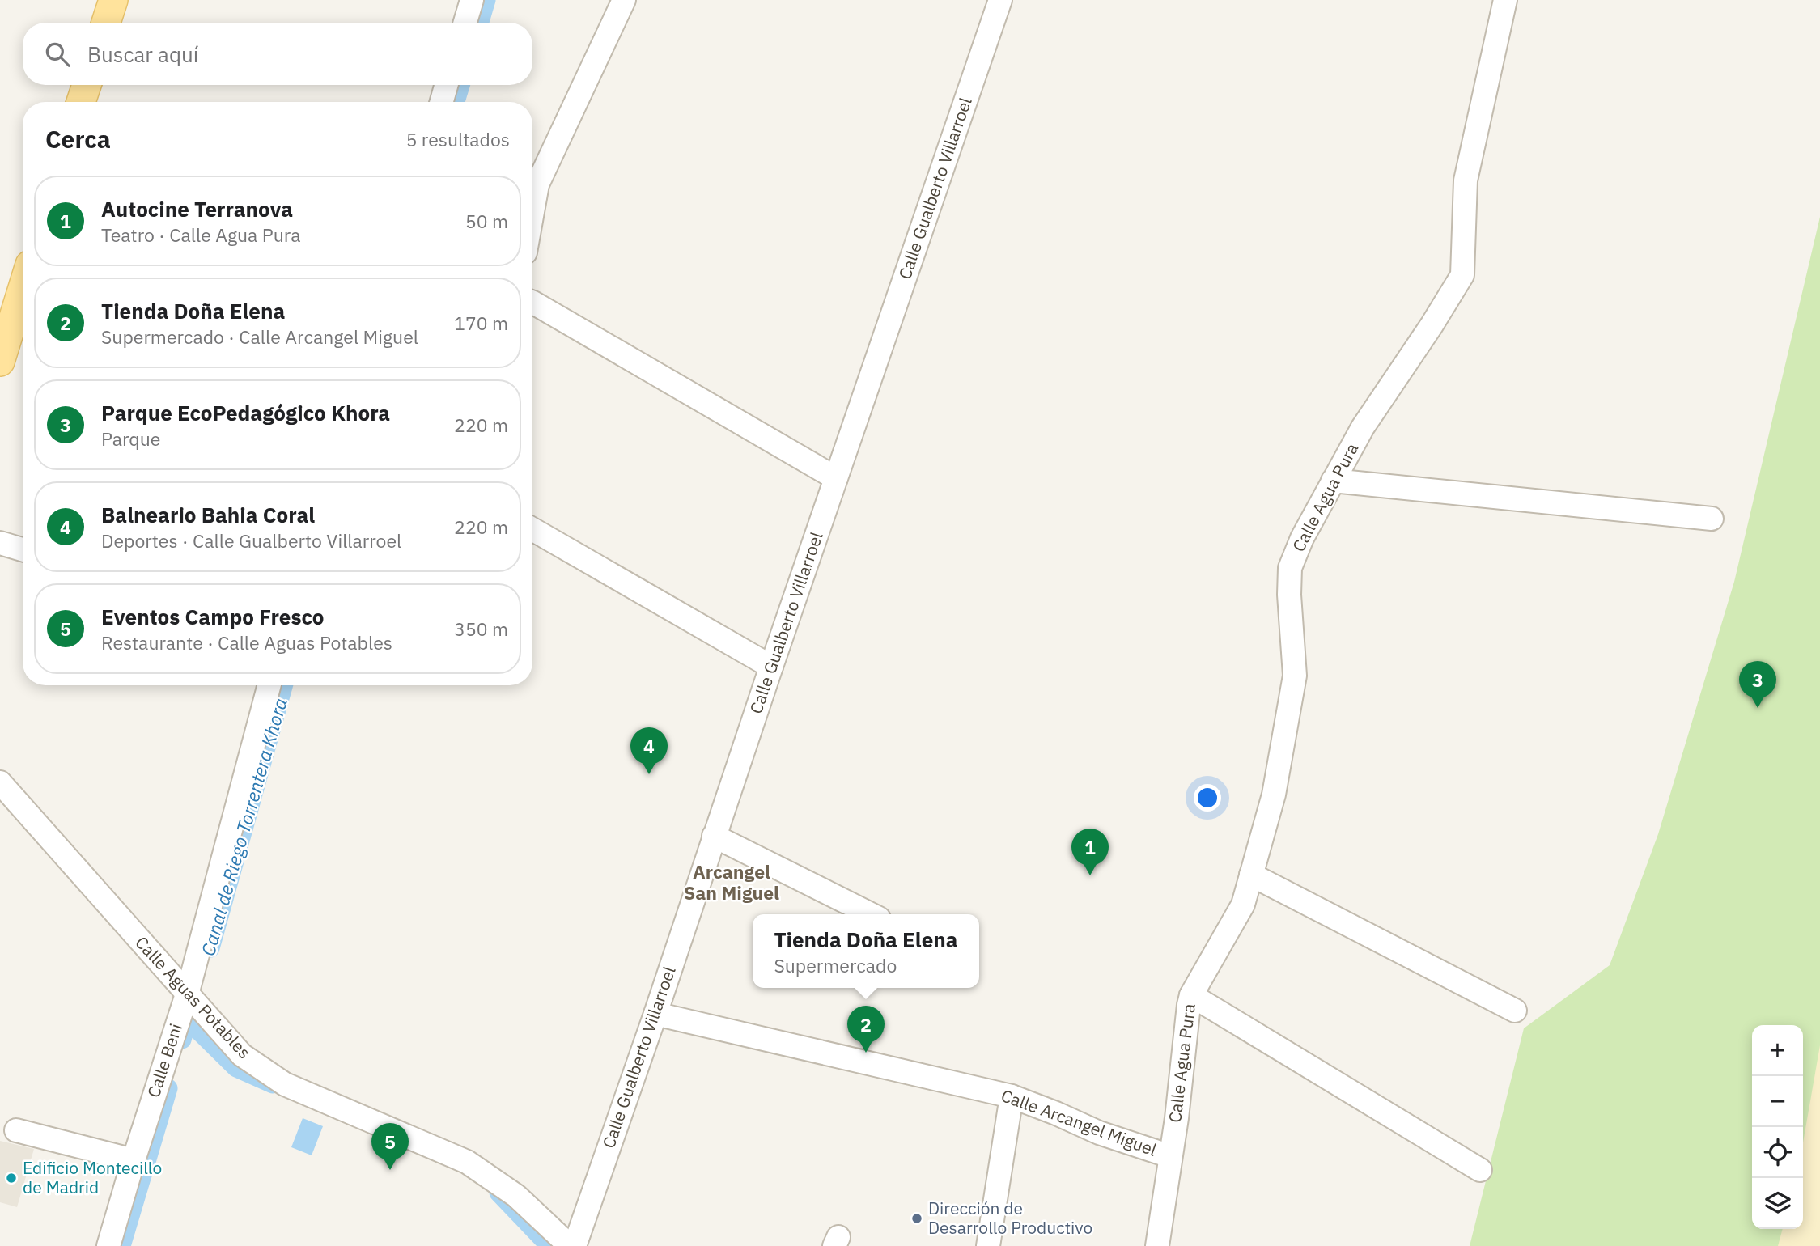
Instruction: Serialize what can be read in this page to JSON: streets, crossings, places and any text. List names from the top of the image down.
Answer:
{
  "streets": {
    "street": [
      "Calle Gualberto Villarroel",
      "Calle Agua Pura",
      "Calle Aguas Potables",
      "Calle Beni",
      "Calle Arcangel Miguel"
    ]
  },
  "crossings": [
    ["Calle Gualberto Villarroel", "Calle Arcangel Miguel"],
    ["Calle Agua Pura", "Calle Arcangel Miguel"],
    ["Calle Aguas Potables", "Calle Beni"]
  ],
  "districts": ["Arcangel San Miguel"],
  "water": ["Canal de Riego Torrentera Khora"],
  "places": ["Edificio Montecillo de Madrid", "Dirección de Desarrollo Productivo"],
  "page": {
    "search": "Buscar aquí",
    "heading": ["Cerca", "5 resultados"],
    "list": [
      {
        "mark": "1",
        "name": "Autocine Terranova",
        "note": "Teatro · Calle Agua Pura",
        "value": "50 m"
      },
      {
        "mark": "2",
        "name": "Tienda Doña Elena",
        "note": "Supermercado · Calle Arcangel Miguel",
        "value": "170 m"
      },
      {
        "mark": "3",
        "name": "Parque EcoPedagógico Khora",
        "note": "Parque",
        "value": "220 m"
      },
      {
        "mark": "4",
        "name": "Balneario Bahia Coral",
        "note": "Deportes · Calle Gualberto Villarroel",
        "value": "220 m"
      },
      {
        "mark": "5",
        "name": "Eventos Campo Fresco",
        "note": "Restaurante · Calle Aguas Potables",
        "value": "350 m"
      }
    ],
    "pins": [
      "3",
      "4",
      "1",
      "2",
      "5"
    ],
    "popup": ["Tienda Doña Elena", "Supermercado"],
    "map_buttons": ["+", "−"]
  }
}
